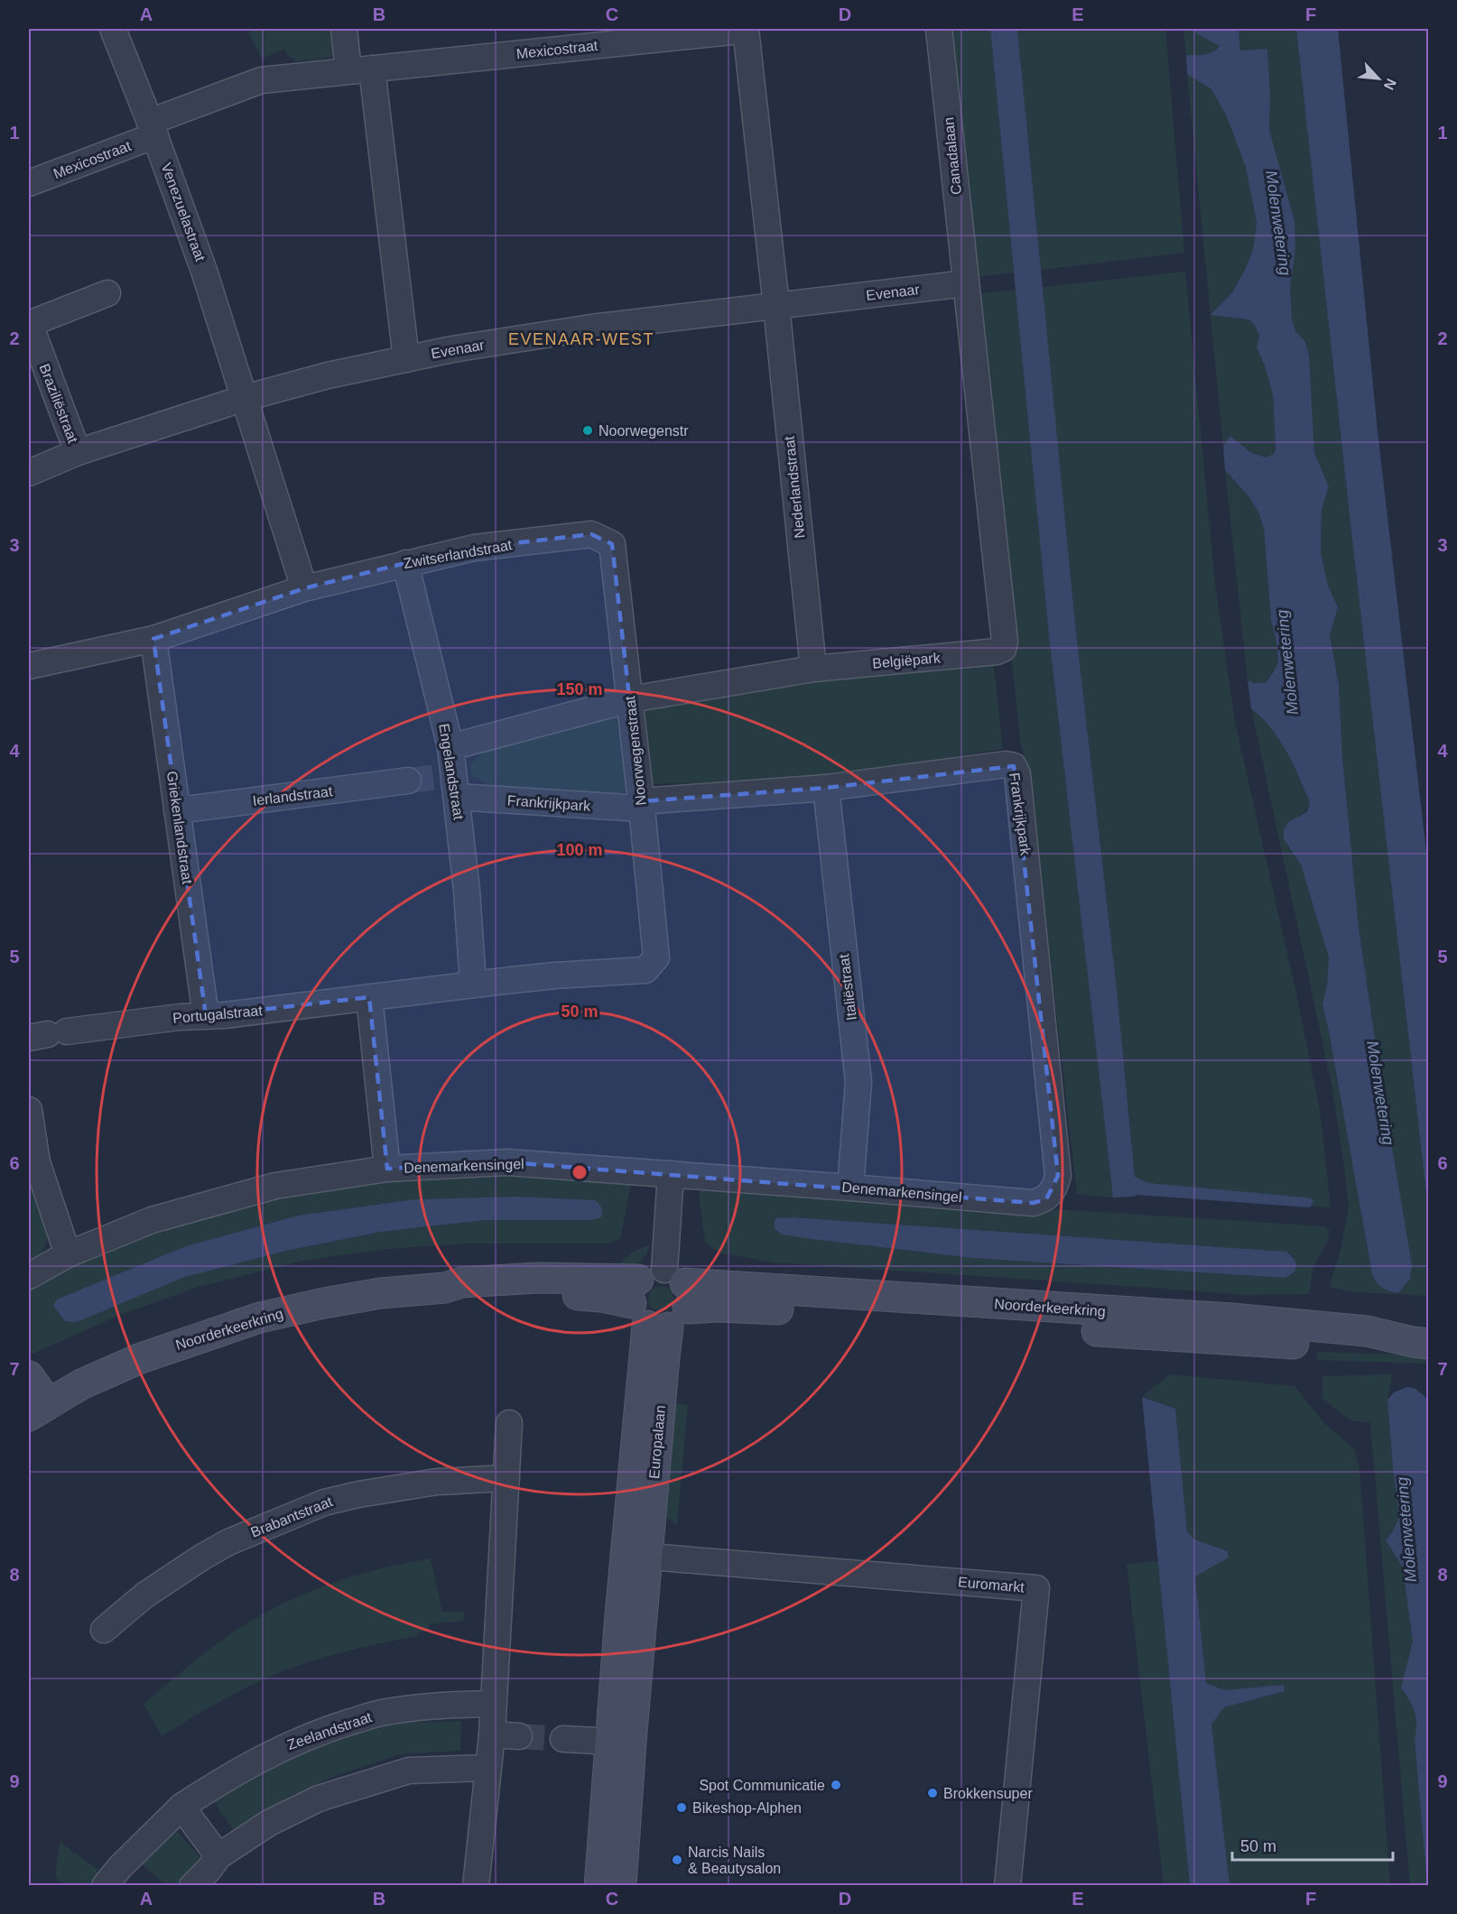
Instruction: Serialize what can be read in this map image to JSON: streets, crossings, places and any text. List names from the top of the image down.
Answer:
{
  "streets": {
    "street": [
      "Mexicostraat",
      "Canadalaan",
      "Venezuelastraat",
      "Evenaar",
      "Braziliëstraat",
      "Nederlandstraat",
      "Zwitserlandstraat",
      "Belgiëpark",
      "Noorwegenstraat",
      "Engelandstraat",
      "Ierlandstraat",
      "Frankrijkpark",
      "Griekenlandstraat",
      "Italiëstraat",
      "Portugalstraat",
      "Denemarkensingel",
      "Noorderkeerkring",
      "Europalaan",
      "Brabantstraat",
      "Euromarkt",
      "Zeelandstraat"
    ]
  },
  "crossings": [
    ["Mexicostraat", "Venezuelastraat"],
    ["Canadalaan", "Evenaar"],
    ["Canadalaan", "Belgiëpark"],
    ["Venezuelastraat", "Evenaar"],
    ["Evenaar", "Braziliëstraat"],
    ["Evenaar", "Nederlandstraat"],
    ["Evenaar", "Belgiëpark"],
    ["Nederlandstraat", "Belgiëpark"],
    ["Zwitserlandstraat", "Noorwegenstraat"],
    ["Zwitserlandstraat", "Engelandstraat"],
    ["Zwitserlandstraat", "Griekenlandstraat"],
    ["Belgiëpark", "Noorwegenstraat"],
    ["Belgiëpark", "Engelandstraat"],
    ["Noorwegenstraat", "Frankrijkpark"],
    ["Noorwegenstraat", "Portugalstraat"],
    ["Engelandstraat", "Frankrijkpark"],
    ["Engelandstraat", "Portugalstraat"],
    ["Ierlandstraat", "Griekenlandstraat"],
    ["Frankrijkpark", "Italiëstraat"],
    ["Frankrijkpark", "Denemarkensingel"],
    ["Griekenlandstraat", "Portugalstraat"],
    ["Italiëstraat", "Denemarkensingel"],
    ["Noorderkeerkring", "Europalaan"],
    ["Europalaan", "Euromarkt"]
  ],
  "districts": ["EVENAAR-WEST"],
  "water": ["Molenwetering"],
  "places": [
    "Noorwegenstr",
    "Spot Communicatie",
    "Brokkensuper",
    "Bikeshop-Alphen",
    "Narcis Nails & Beautysalon"
  ],
  "scale_bar": "50 m",
  "north": "bottom right",
  "grid": {
    "columns": [
      "A",
      "B",
      "C",
      "D",
      "E",
      "F"
    ],
    "rows": [
      "1",
      "2",
      "3",
      "4",
      "5",
      "6",
      "7",
      "8",
      "9"
    ]
  },
  "rings": ["150 m", "100 m", "50 m"]
}
